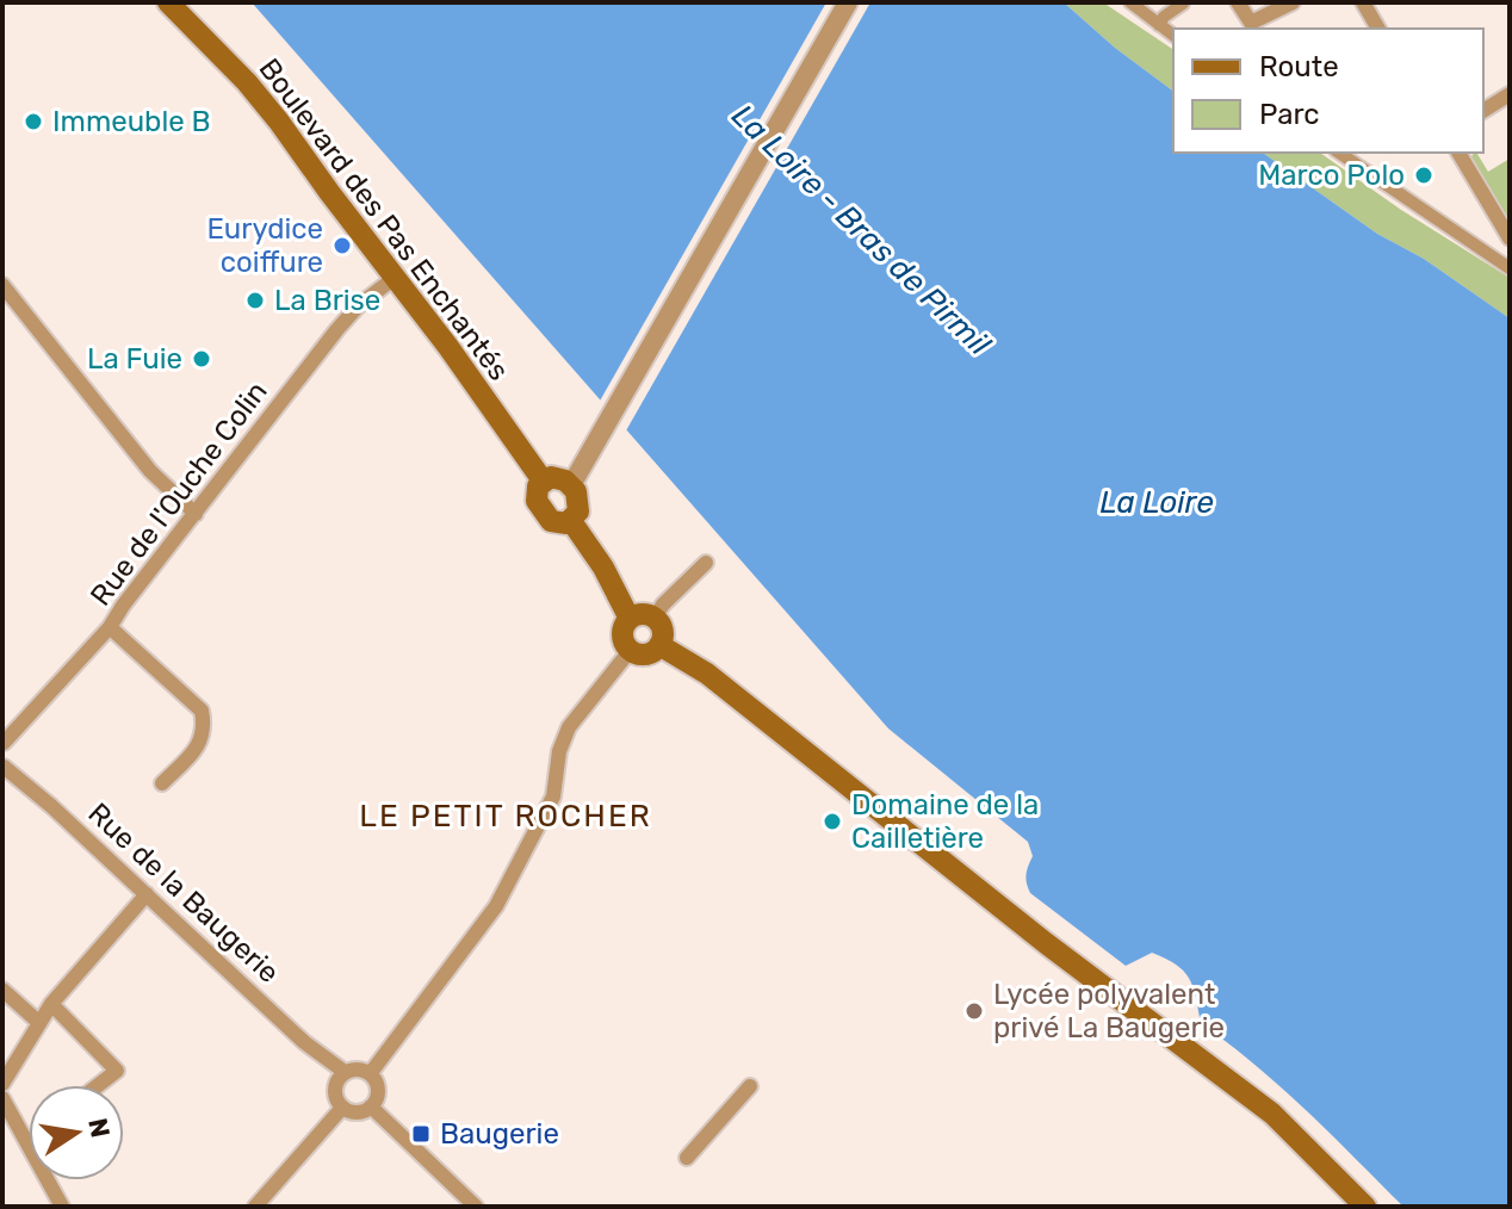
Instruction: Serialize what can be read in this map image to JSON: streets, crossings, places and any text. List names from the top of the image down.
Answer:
{
  "streets": {
    "main road": ["Boulevard des Pas Enchantés"],
    "street": ["Rue de l'Ouche Colin", "Rue de la Baugerie"]
  },
  "crossings": [
    ["Boulevard des Pas Enchantés", "Rue de l'Ouche Colin"]
  ],
  "districts": ["LE PETIT ROCHER"],
  "water": ["La Loire - Bras de Pirmil", "La Loire"],
  "places": {
    "other": [
      "Immeuble B",
      "Marco Polo",
      "Eurydice coiffure",
      "La Brise",
      "La Fuie",
      "Domaine de la Cailletière",
      "Lycée polyvalent privé La Baugerie"
    ],
    "transit": ["Baugerie"]
  },
  "legend": ["Route", "Parc"],
  "north": "right"
}
